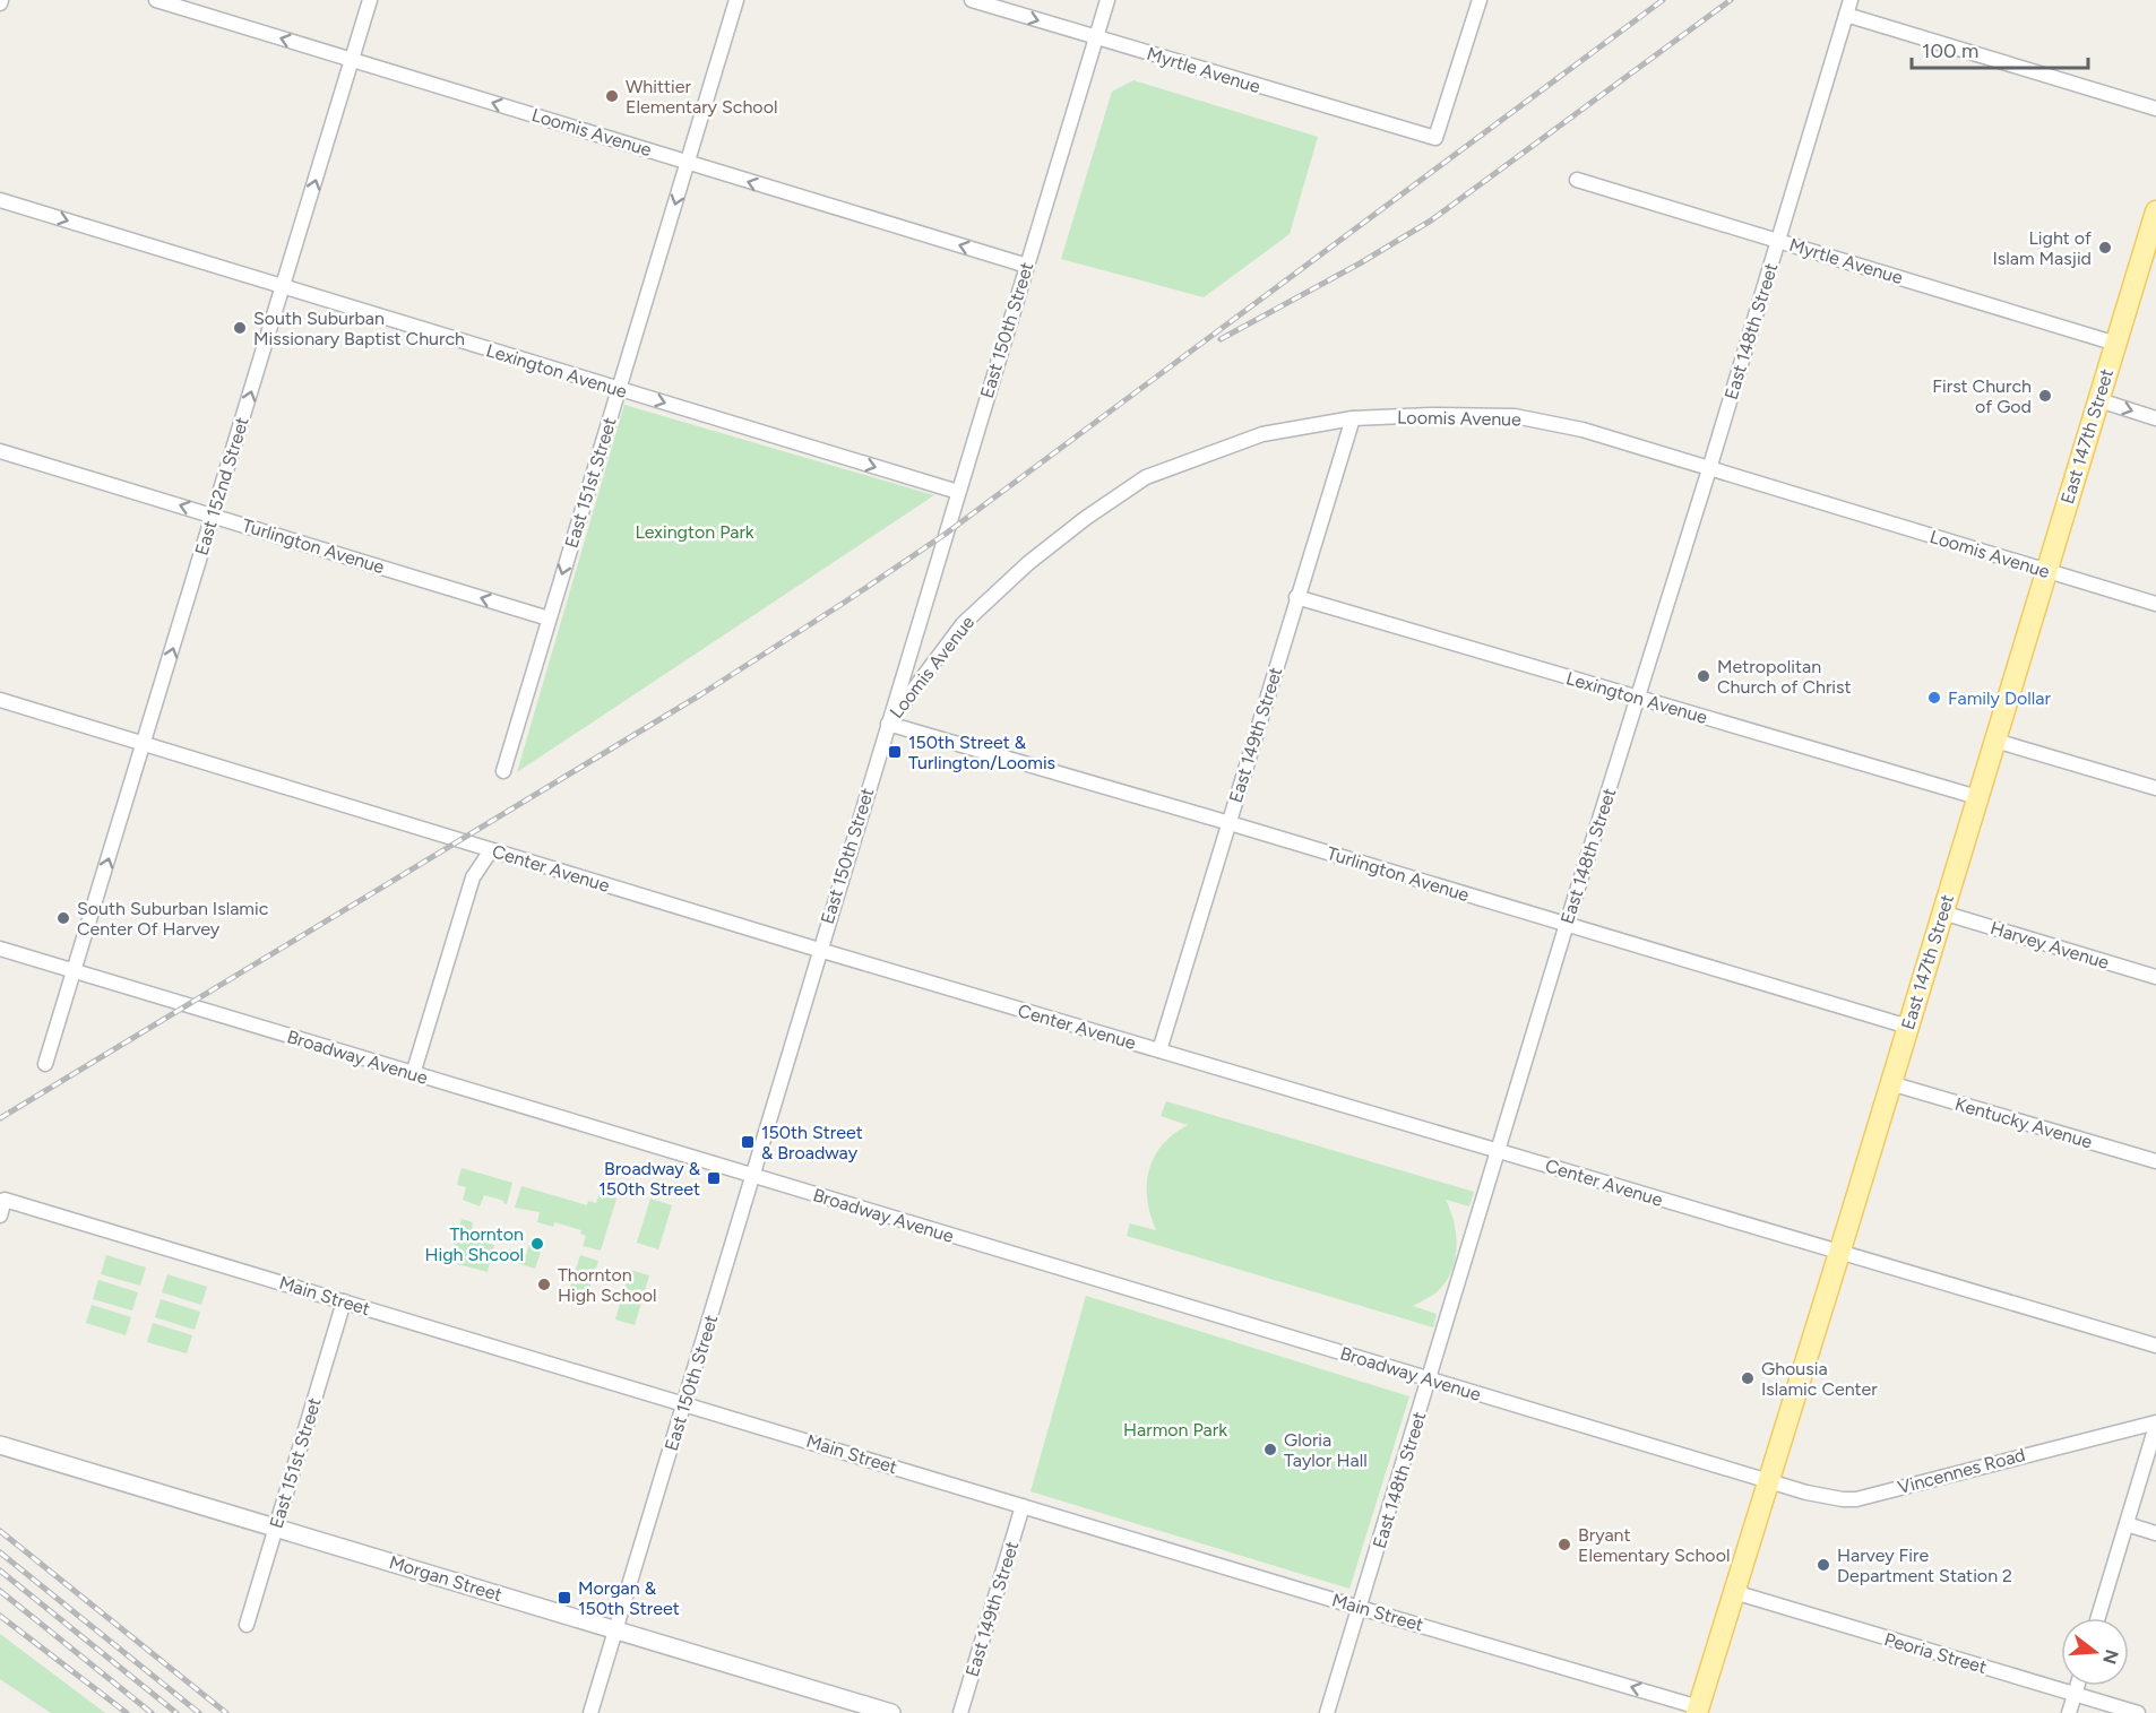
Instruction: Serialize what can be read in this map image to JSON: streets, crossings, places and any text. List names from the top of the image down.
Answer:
{
  "streets": {
    "main road": ["East 147th Street"],
    "street": [
      "Myrtle Avenue",
      "Loomis Avenue",
      "East 150th Street",
      "East 148th Street",
      "Lexington Avenue",
      "East 151st Street",
      "East 152nd Street",
      "Turlington Avenue",
      "East 149th Street",
      "Center Avenue",
      "Harvey Avenue",
      "Broadway Avenue",
      "Kentucky Avenue",
      "Main Street",
      "Vincennes Road",
      "Morgan Street",
      "Peoria Street"
    ]
  },
  "crossings": [
    ["Myrtle Avenue", "East 150th Street"],
    ["Myrtle Avenue", "East 148th Street"],
    ["Myrtle Avenue", "East 147th Street"],
    ["Loomis Avenue", "East 150th Street"],
    ["Loomis Avenue", "East 148th Street"],
    ["Loomis Avenue", "East 147th Street"],
    ["Loomis Avenue", "East 151st Street"],
    ["Loomis Avenue", "East 152nd Street"],
    ["Loomis Avenue", "Turlington Avenue"],
    ["Loomis Avenue", "East 149th Street"],
    ["East 150th Street", "Lexington Avenue"],
    ["East 150th Street", "Turlington Avenue"],
    ["East 150th Street", "Center Avenue"],
    ["East 150th Street", "Broadway Avenue"],
    ["East 150th Street", "Main Street"],
    ["East 150th Street", "Morgan Street"],
    ["East 148th Street", "Lexington Avenue"],
    ["East 148th Street", "Turlington Avenue"],
    ["East 148th Street", "Center Avenue"],
    ["East 148th Street", "Broadway Avenue"],
    ["East 148th Street", "Main Street"],
    ["Lexington Avenue", "East 147th Street"],
    ["Lexington Avenue", "East 151st Street"],
    ["Lexington Avenue", "East 152nd Street"],
    ["Lexington Avenue", "East 149th Street"],
    ["East 147th Street", "Turlington Avenue"],
    ["East 147th Street", "Center Avenue"],
    ["East 147th Street", "Harvey Avenue"],
    ["East 147th Street", "Broadway Avenue"],
    ["East 147th Street", "Kentucky Avenue"],
    ["East 147th Street", "Main Street"],
    ["East 147th Street", "Vincennes Road"],
    ["East 147th Street", "Peoria Street"],
    ["East 151st Street", "Turlington Avenue"],
    ["East 151st Street", "Main Street"],
    ["East 151st Street", "Morgan Street"],
    ["East 152nd Street", "Turlington Avenue"],
    ["East 152nd Street", "Center Avenue"],
    ["East 152nd Street", "Broadway Avenue"],
    ["Turlington Avenue", "East 149th Street"],
    ["East 149th Street", "Center Avenue"],
    ["East 149th Street", "Main Street"],
    ["Broadway Avenue", "Vincennes Road"]
  ],
  "one_way": [
    "Loomis Avenue",
    "Lexington Avenue",
    "East 151st Street",
    "East 152nd Street",
    "Turlington Avenue"
  ],
  "parks": ["Lexington Park", "Harmon Park"],
  "places": {
    "other": [
      "Whittier Elementary School",
      "Light of Islam Masjid",
      "South Suburban Missionary Baptist Church",
      "First Church of God",
      "Metropolitan Church of Christ",
      "Family Dollar",
      "South Suburban Islamic Center Of Harvey",
      "Thornton High Shcool",
      "Thornton High School",
      "Ghousia Islamic Center",
      "Gloria Taylor Hall",
      "Bryant Elementary School",
      "Harvey Fire Department Station 2"
    ],
    "transit": [
      "150th Street & Turlington/Loomis",
      "150th Street & Broadway",
      "Broadway & 150th Street",
      "Morgan & 150th Street"
    ]
  },
  "scale_bar": "100 m",
  "north": "right"
}
